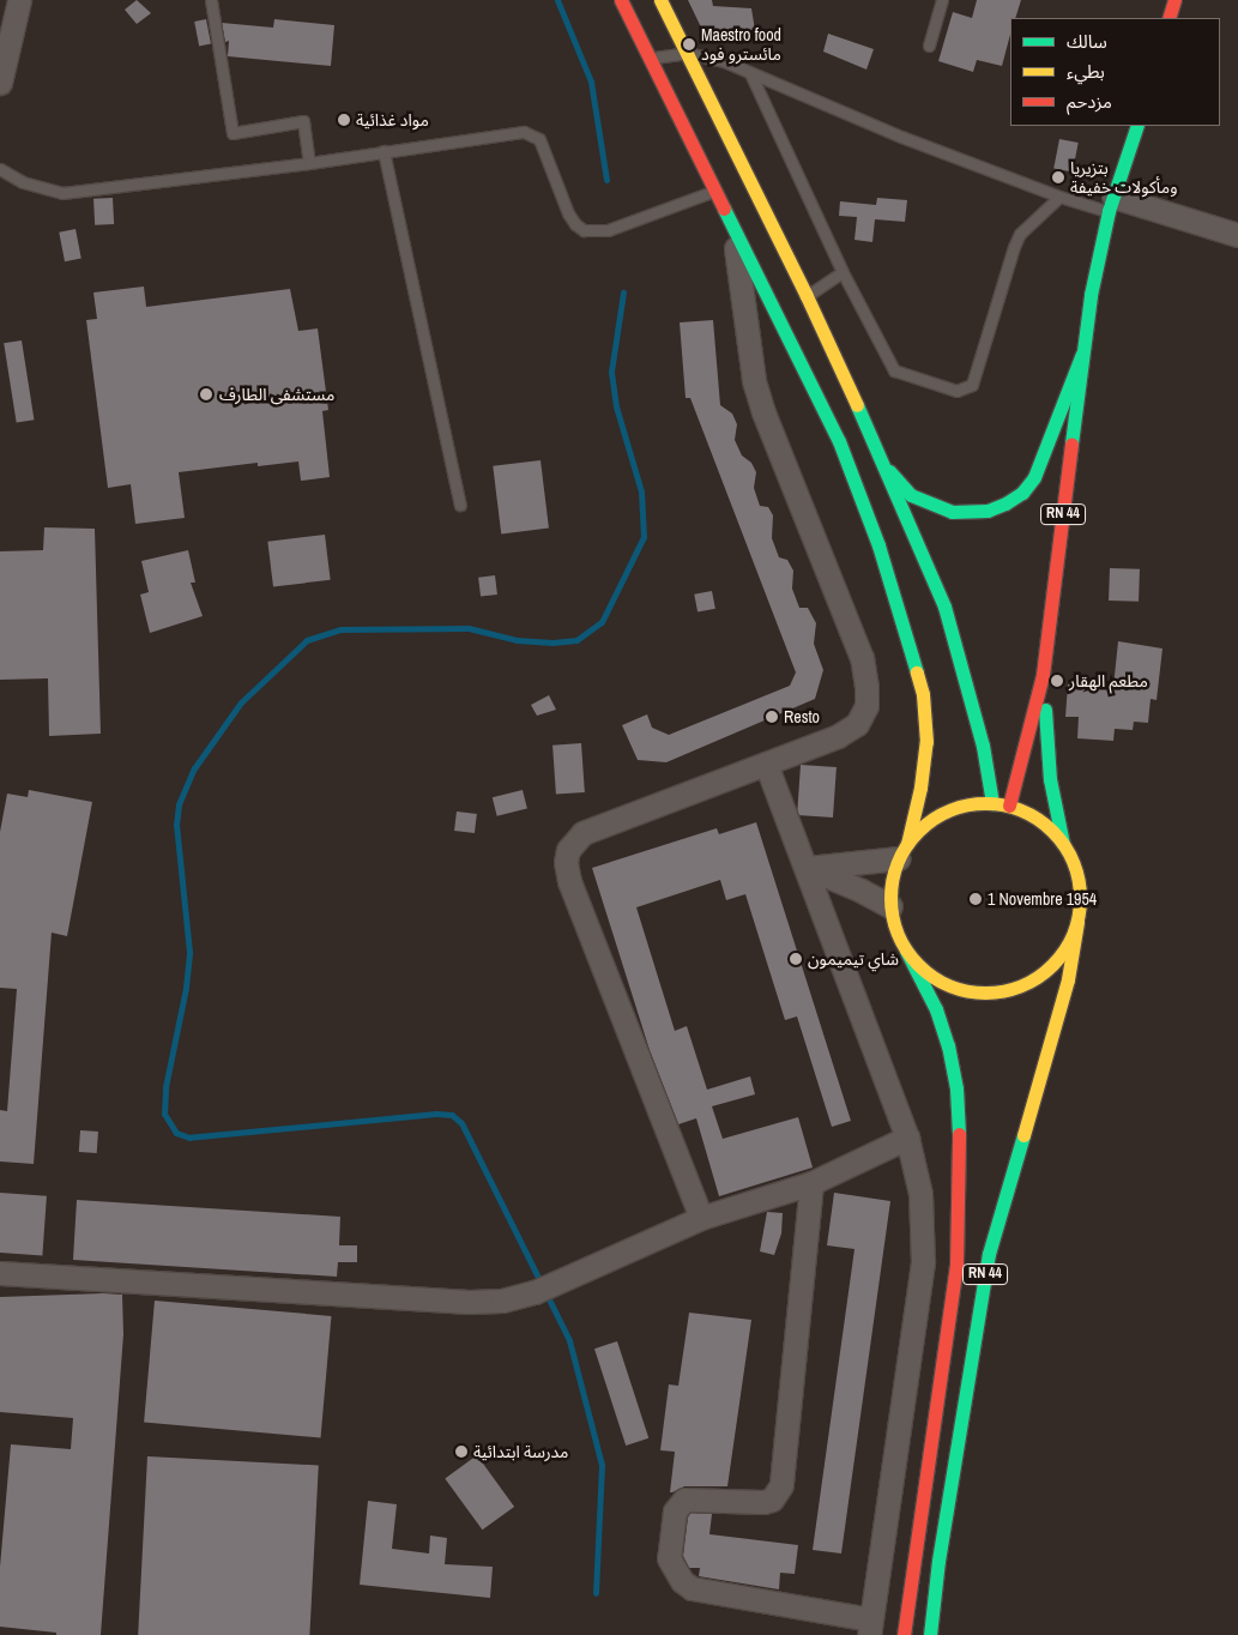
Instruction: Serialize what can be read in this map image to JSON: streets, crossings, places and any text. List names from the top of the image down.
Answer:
{
  "streets": {
    "main road": ["RN 44"]
  },
  "places": [
    "Maestro food مائسترو فود",
    "مواد غذائية",
    "بتزيريا ومأكولات خفيفة",
    "مستشفى الطارف",
    "مطعم الهقار",
    "Resto",
    "1 Novembre 1954",
    "شاي تيميمون",
    "مدرسة ابتدائية"
  ],
  "legend": ["سالك", "بطيء", "مزدحم"]
}
